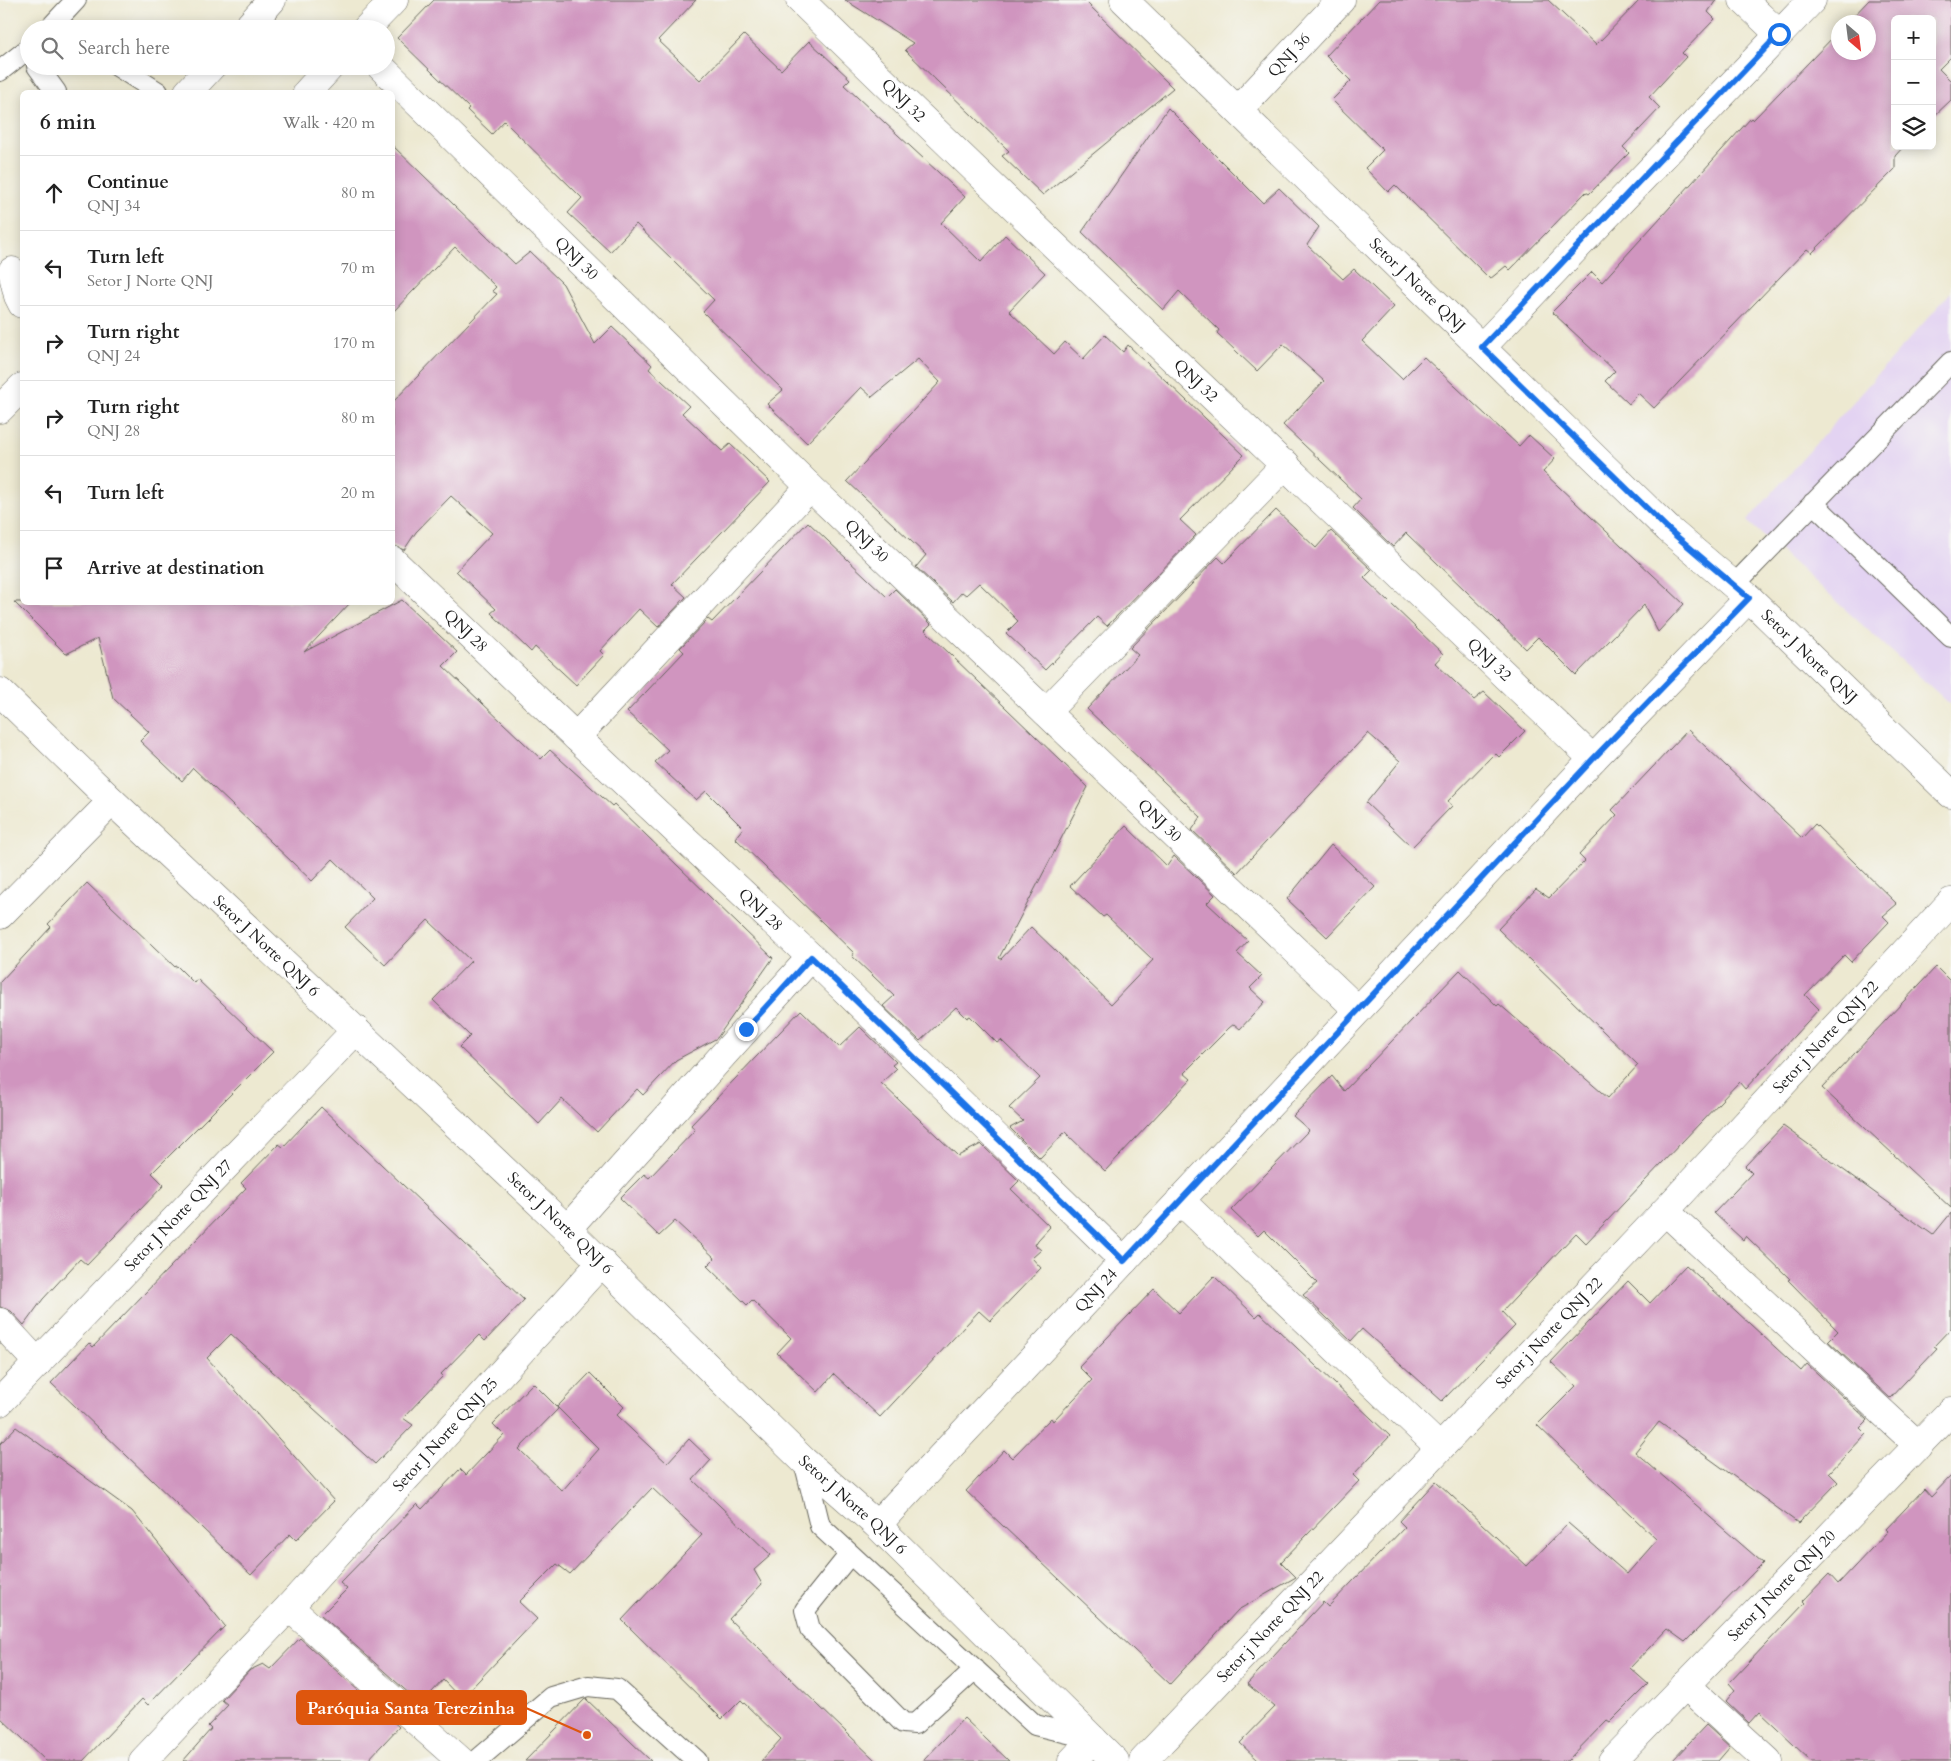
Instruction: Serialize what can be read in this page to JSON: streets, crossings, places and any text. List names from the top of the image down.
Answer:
{
  "streets": {
    "street": [
      "QNJ 36",
      "QNJ 32",
      "QNJ 30",
      "Setor J Norte QNJ",
      "QNJ 28",
      "Setor J Norte QNJ 6",
      "Setor j Norte QNJ 22",
      "Setor J Norte QNJ 27",
      "QNJ 24",
      "Setor J Norte QNJ 25",
      "Setor J Norte QNJ 20"
    ]
  },
  "crossings": [
    ["QNJ 36", "Setor J Norte QNJ"],
    ["QNJ 32", "QNJ 24"],
    ["QNJ 30", "QNJ 24"],
    ["Setor J Norte QNJ", "QNJ 24"],
    ["QNJ 28", "QNJ 24"],
    ["Setor J Norte QNJ 6", "Setor J Norte QNJ 27"],
    ["Setor J Norte QNJ 6", "QNJ 24"],
    ["Setor J Norte QNJ 6", "Setor J Norte QNJ 25"]
  ],
  "places": ["Paróquia Santa Terezinha"],
  "north": "bottom right",
  "page": {
    "map_buttons": ["+", "−"],
    "search": "Search here",
    "heading": ["6 min", "Walk · 420 m"],
    "list": [
      ["Continue", "QNJ 34", "80 m"],
      ["Turn left", "Setor J Norte QNJ", "70 m"],
      ["Turn right", "QNJ 24", "170 m"],
      ["Turn right", "QNJ 28", "80 m"],
      ["Turn left", "20 m"],
      "Arrive at destination"
    ]
  }
}
